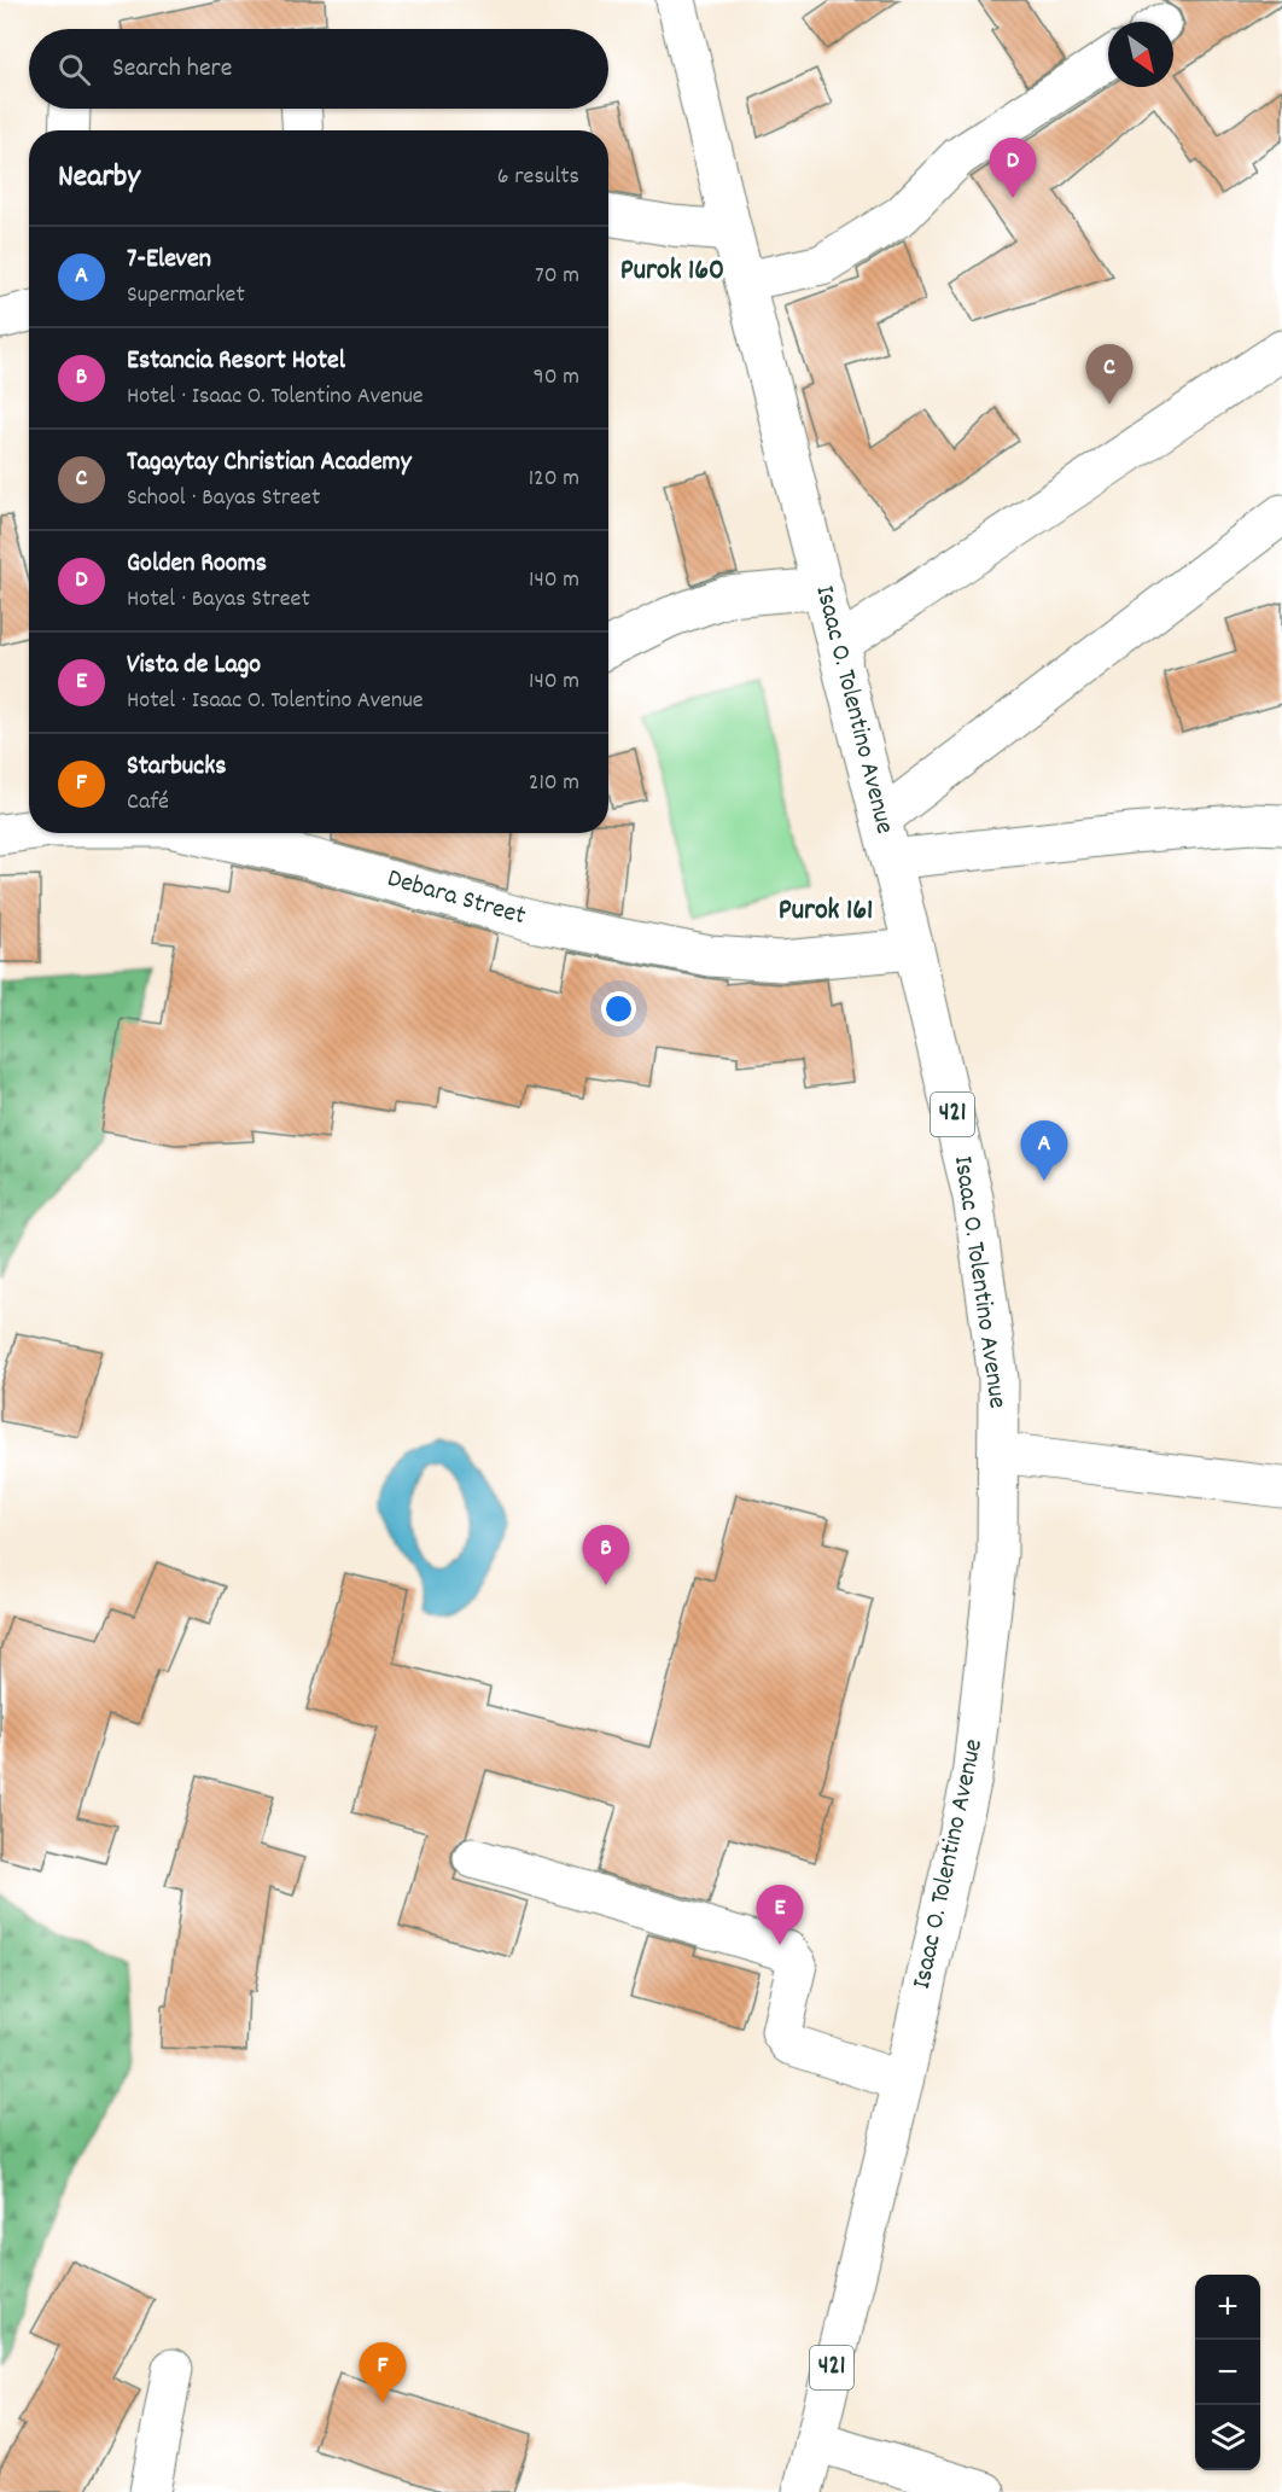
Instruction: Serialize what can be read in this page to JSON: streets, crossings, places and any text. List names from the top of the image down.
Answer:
{
  "streets": {
    "street": ["Isaac O. Tolentino Avenue", "Debara Street", "421"]
  },
  "crossings": [
    ["Isaac O. Tolentino Avenue", "Debara Street"]
  ],
  "districts": ["Purok 160", "Purok 161"],
  "north": "bottom right",
  "page": {
    "search": "Search here",
    "heading": ["Nearby", "6 results"],
    "pins": [
      "D",
      "C",
      "A",
      "B",
      "E",
      "F"
    ],
    "list": [
      {
        "mark": "A",
        "name": "7-Eleven",
        "note": "Supermarket",
        "value": "70 m"
      },
      {
        "mark": "B",
        "name": "Estancia Resort Hotel",
        "note": "Hotel · Isaac O. Tolentino Avenue",
        "value": "90 m"
      },
      {
        "mark": "C",
        "name": "Tagaytay Christian Academy",
        "note": "School · Bayas Street",
        "value": "120 m"
      },
      {
        "mark": "D",
        "name": "Golden Rooms",
        "note": "Hotel · Bayas Street",
        "value": "140 m"
      },
      {
        "mark": "E",
        "name": "Vista de Lago",
        "note": "Hotel · Isaac O. Tolentino Avenue",
        "value": "140 m"
      },
      {
        "mark": "F",
        "name": "Starbucks",
        "note": "Café",
        "value": "210 m"
      }
    ],
    "map_buttons": ["+", "−"]
  }
}
